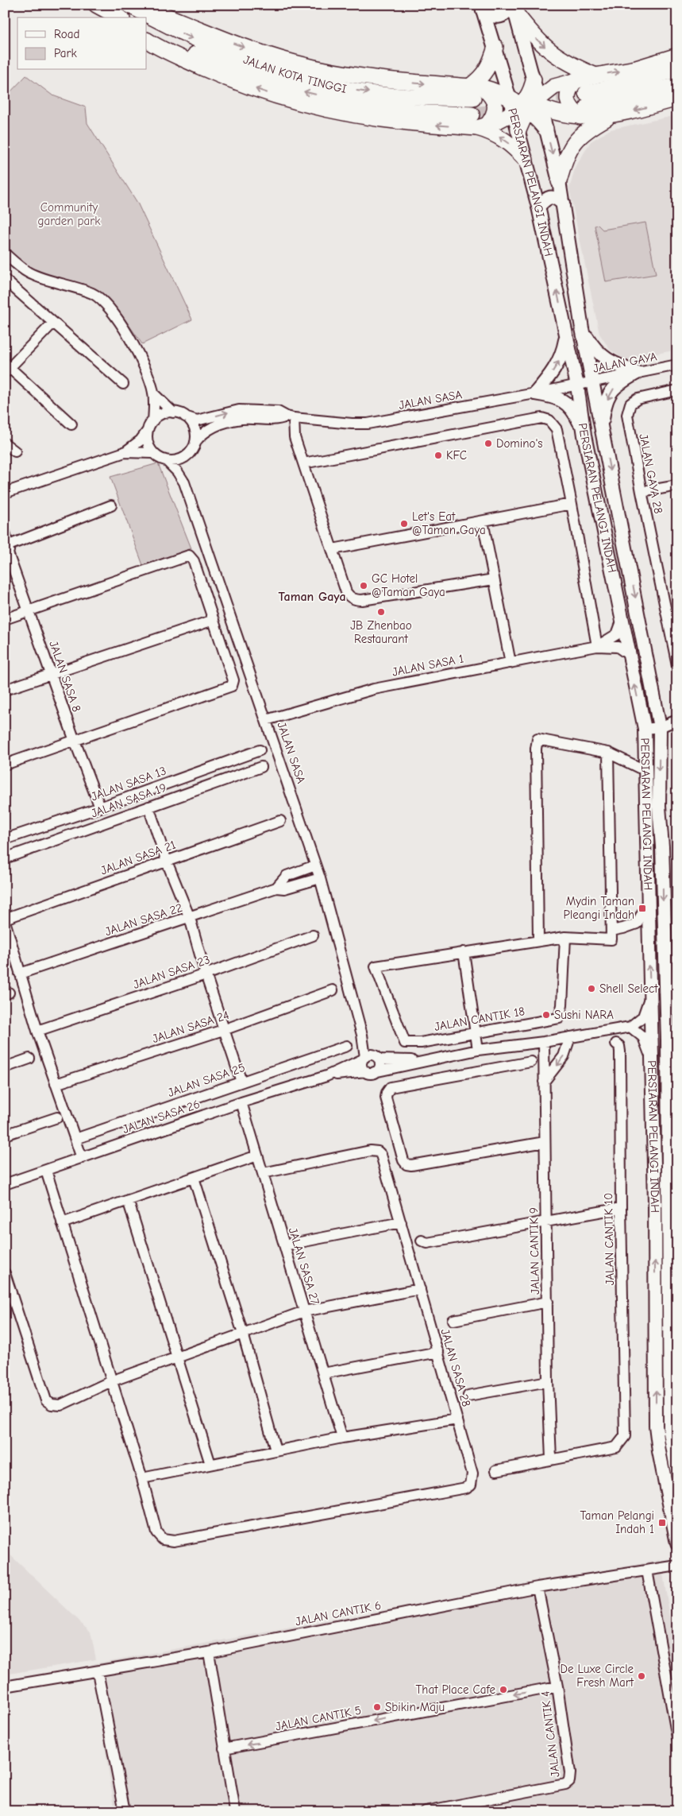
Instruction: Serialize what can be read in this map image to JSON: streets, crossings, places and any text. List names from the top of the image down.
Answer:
{
  "streets": {
    "highway": ["JALAN KOTA TINGGI"],
    "main road": ["PERSIARAN PELANGI INDAH"],
    "street": [
      "JALAN GAYA",
      "JALAN SASA",
      "JALAN GAYA 28",
      "JALAN SASA 1",
      "JALAN SASA 8",
      "JALAN SASA 13",
      "JALAN SASA 19",
      "JALAN SASA 21",
      "JALAN SASA 22",
      "JALAN SASA 23",
      "JALAN CANTIK 18",
      "JALAN SASA 24",
      "JALAN SASA 25",
      "JALAN SASA 26",
      "JALAN CANTIK 10",
      "JALAN CANTIK 9",
      "JALAN SASA 27",
      "JALAN SASA 28",
      "JALAN CANTIK 6",
      "JALAN CANTIK 5",
      "JALAN CANTIK 4"
    ]
  },
  "crossings": [
    ["PERSIARAN PELANGI INDAH", "JALAN GAYA"],
    ["PERSIARAN PELANGI INDAH", "JALAN SASA"],
    ["PERSIARAN PELANGI INDAH", "JALAN SASA 1"],
    ["JALAN GAYA", "JALAN SASA"],
    ["JALAN SASA", "JALAN SASA 1"],
    ["JALAN SASA", "JALAN SASA 22"],
    ["JALAN SASA", "JALAN SASA 26"],
    ["JALAN SASA 8", "JALAN SASA 13"],
    ["JALAN SASA 26", "JALAN SASA 27"],
    ["JALAN CANTIK 10", "JALAN CANTIK 9"],
    ["JALAN SASA 27", "JALAN SASA 28"],
    ["JALAN CANTIK 6", "JALAN CANTIK 4"],
    ["JALAN CANTIK 5", "JALAN CANTIK 4"]
  ],
  "one_way": ["JALAN CANTIK 5"],
  "districts": ["Taman Gaya"],
  "parks": ["Community garden park"],
  "places": {
    "other": [
      "Domino's",
      "KFC",
      "Let's Eat @Taman Gaya",
      "GC Hotel @Taman Gaya",
      "JB Zhenbao Restaurant",
      "Shell Select",
      "Sushi NARA",
      "De Luxe Circle Fresh Mart",
      "That Place Cafe",
      "Sbikin Maju"
    ],
    "transit": ["Mydin Taman Pleangi Indah", "Taman Pelangi Indah 1"]
  },
  "legend": ["Road", "Park"]
}
